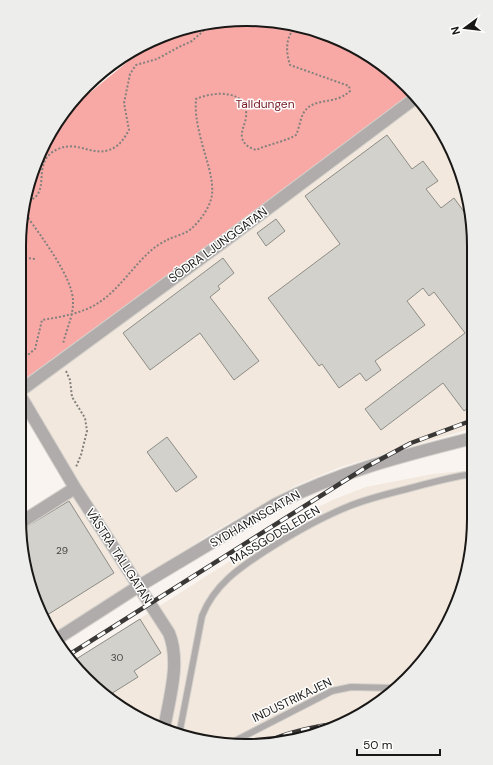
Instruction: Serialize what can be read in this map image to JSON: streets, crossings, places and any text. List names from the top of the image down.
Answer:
{
  "streets": {
    "street": ["SÖDRA LJUNGGATAN", "SYDHAMNSGATAN", "VÄSTRA TALLGATAN"],
    "lane": ["MASSGODSLEDEN", "INDUSTRIKAJEN"]
  },
  "crossings": [
    ["SYDHAMNSGATAN", "VÄSTRA TALLGATAN"]
  ],
  "parks": ["Talldungen"],
  "house_numbers": ["29", "30"],
  "scale_bar": "50 m",
  "north": "left"
}
